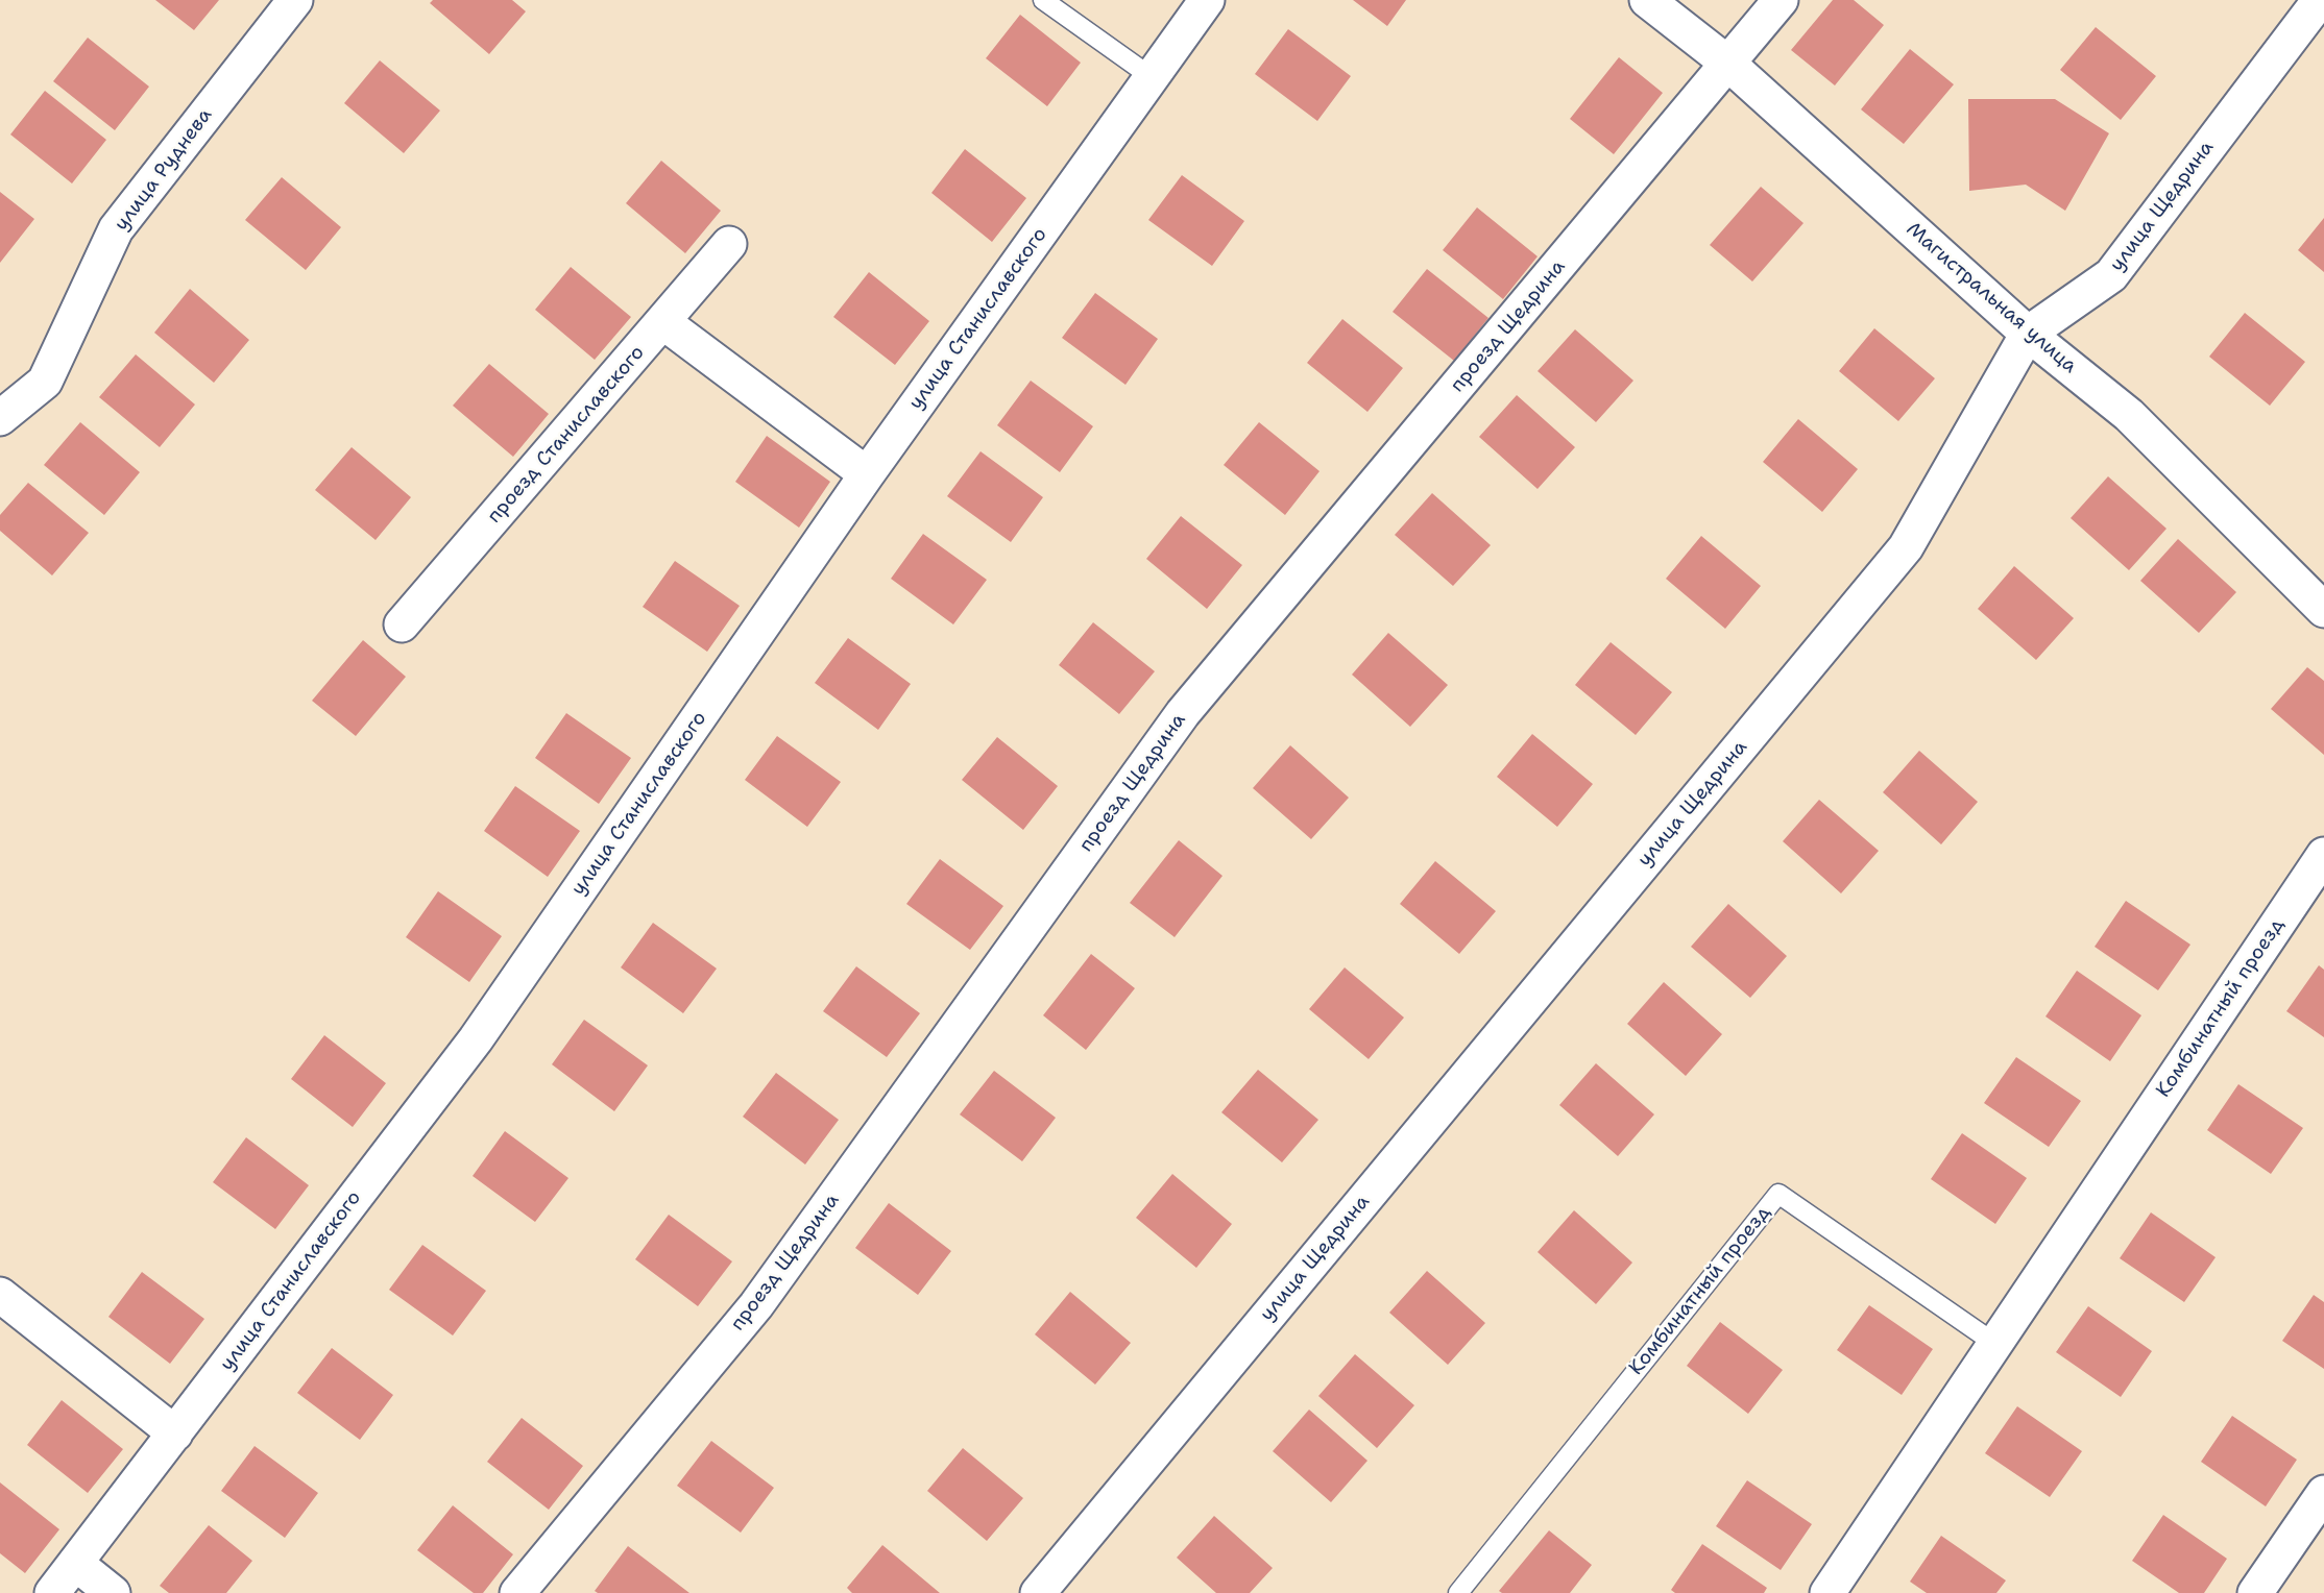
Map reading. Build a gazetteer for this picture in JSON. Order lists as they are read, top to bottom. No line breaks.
{"streets":{"street":["улица Руднева","улица Щедрина","Магистральная улица","улица Станиславского","проезд Щедрина","проезд Станиславского","Комбинатный проезд"]},"crossings":[["улица Щедрина","Магистральная улица"],["Магистральная улица","проезд Щедрина"]]}
